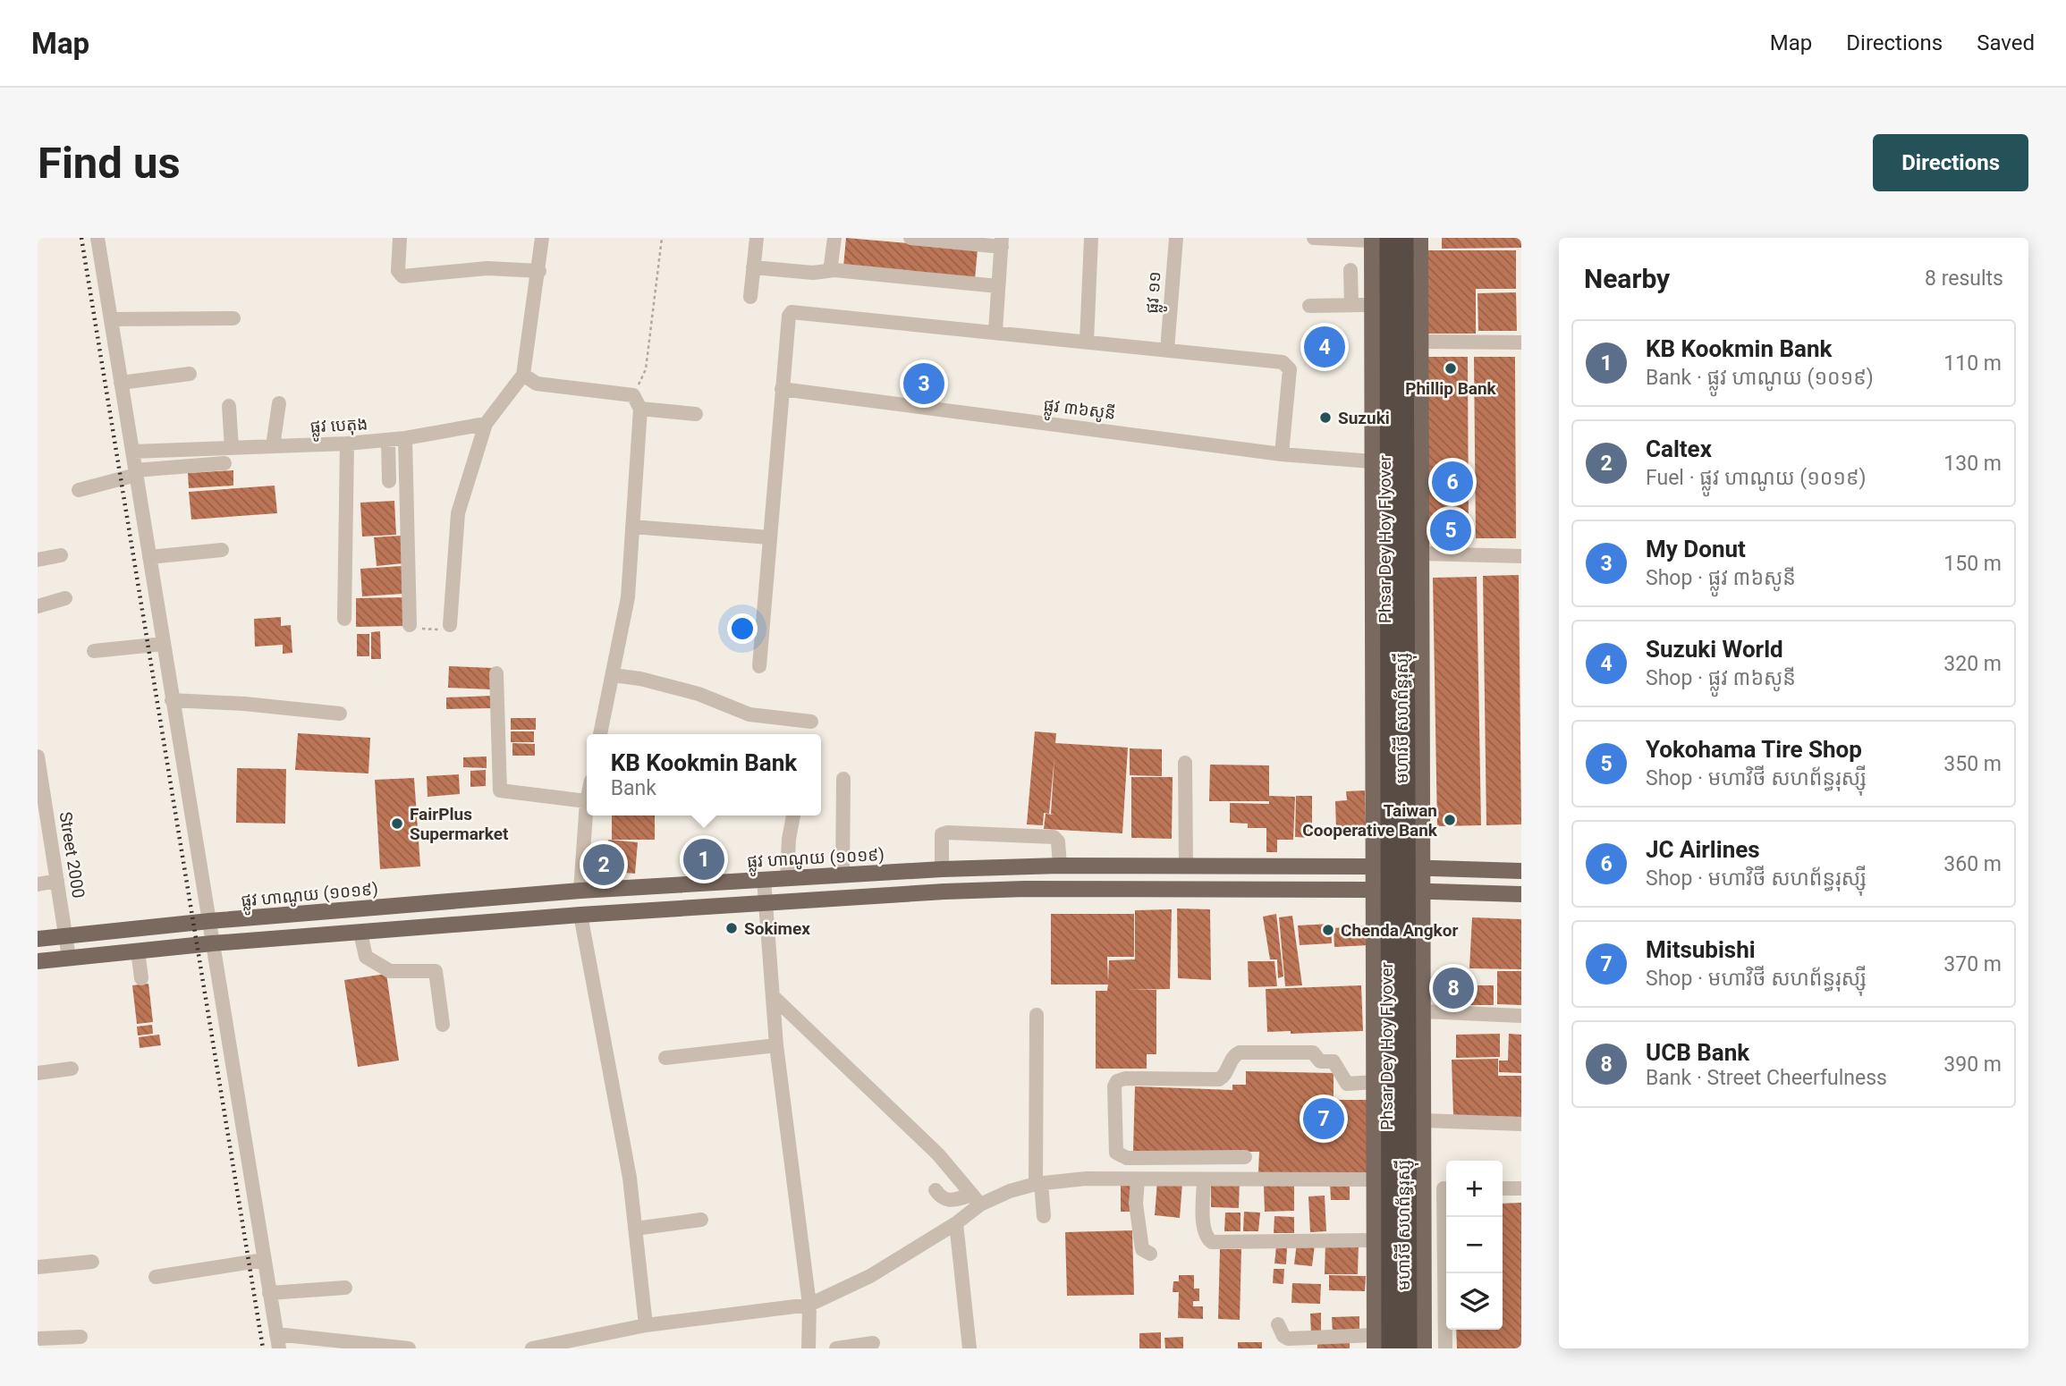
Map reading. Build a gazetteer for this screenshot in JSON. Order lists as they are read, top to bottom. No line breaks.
{"streets":{"highway":["Phsar Dey Hoy Flyover"],"main road":["មហាវិថី សហព័ន្ធរុស្ស៊ី","ផ្លូវ ហាណូយ (១០១៩)"],"street":["ផ្លូវ ១១","ផ្លូវ ៣៦សូនី","ផ្លូវ បេតុង","Street 2000"]},"crossings":[["ផ្លូវ ៣៦សូនី","មហាវិថី សហព័ន្ធរុស្ស៊ី"],["មហាវិថី សហព័ន្ធរុស្ស៊ី","ផ្លូវ ហាណូយ (១០១៩)"],["Street 2000","ផ្លូវ ហាណូយ (១០១៩)"]],"places":["Phillip Bank","Suzuki","Taiwan Cooperative Bank","FairPlus Supermarket","Sokimex","Chenda Angkor"],"page":{"header":"Map","nav":["Map","Directions","Saved"],"buttons":"Directions","title":"Find us","heading":["Nearby","8 results"],"list":[{"mark":"1","name":"KB Kookmin Bank","note":"Bank · ផ្លូវ ហាណូយ (១០១៩)","value":"110 m"},{"mark":"2","name":"Caltex","note":"Fuel · ផ្លូវ ហាណូយ (១០១៩)","value":"130 m"},{"mark":"3","name":"My Donut","note":"Shop · ផ្លូវ ៣៦សូនី","value":"150 m"},{"mark":"4","name":"Suzuki World","note":"Shop · ផ្លូវ ៣៦សូនី","value":"320 m"},{"mark":"5","name":"Yokohama Tire Shop","note":"Shop · មហាវិថី សហព័ន្ធរុស្ស៊ី","value":"350 m"},{"mark":"6","name":"JC Airlines","note":"Shop · មហាវិថី សហព័ន្ធរុស្ស៊ី","value":"360 m"},{"mark":"7","name":"Mitsubishi","note":"Shop · មហាវិថី សហព័ន្ធរុស្ស៊ី","value":"370 m"},{"mark":"8","name":"UCB Bank","note":"Bank · Street Cheerfulness","value":"390 m"}],"pins":["4","3","6","5","1","2","8","7"],"popup":["KB Kookmin Bank","Bank"],"map_buttons":["+","−"]}}
